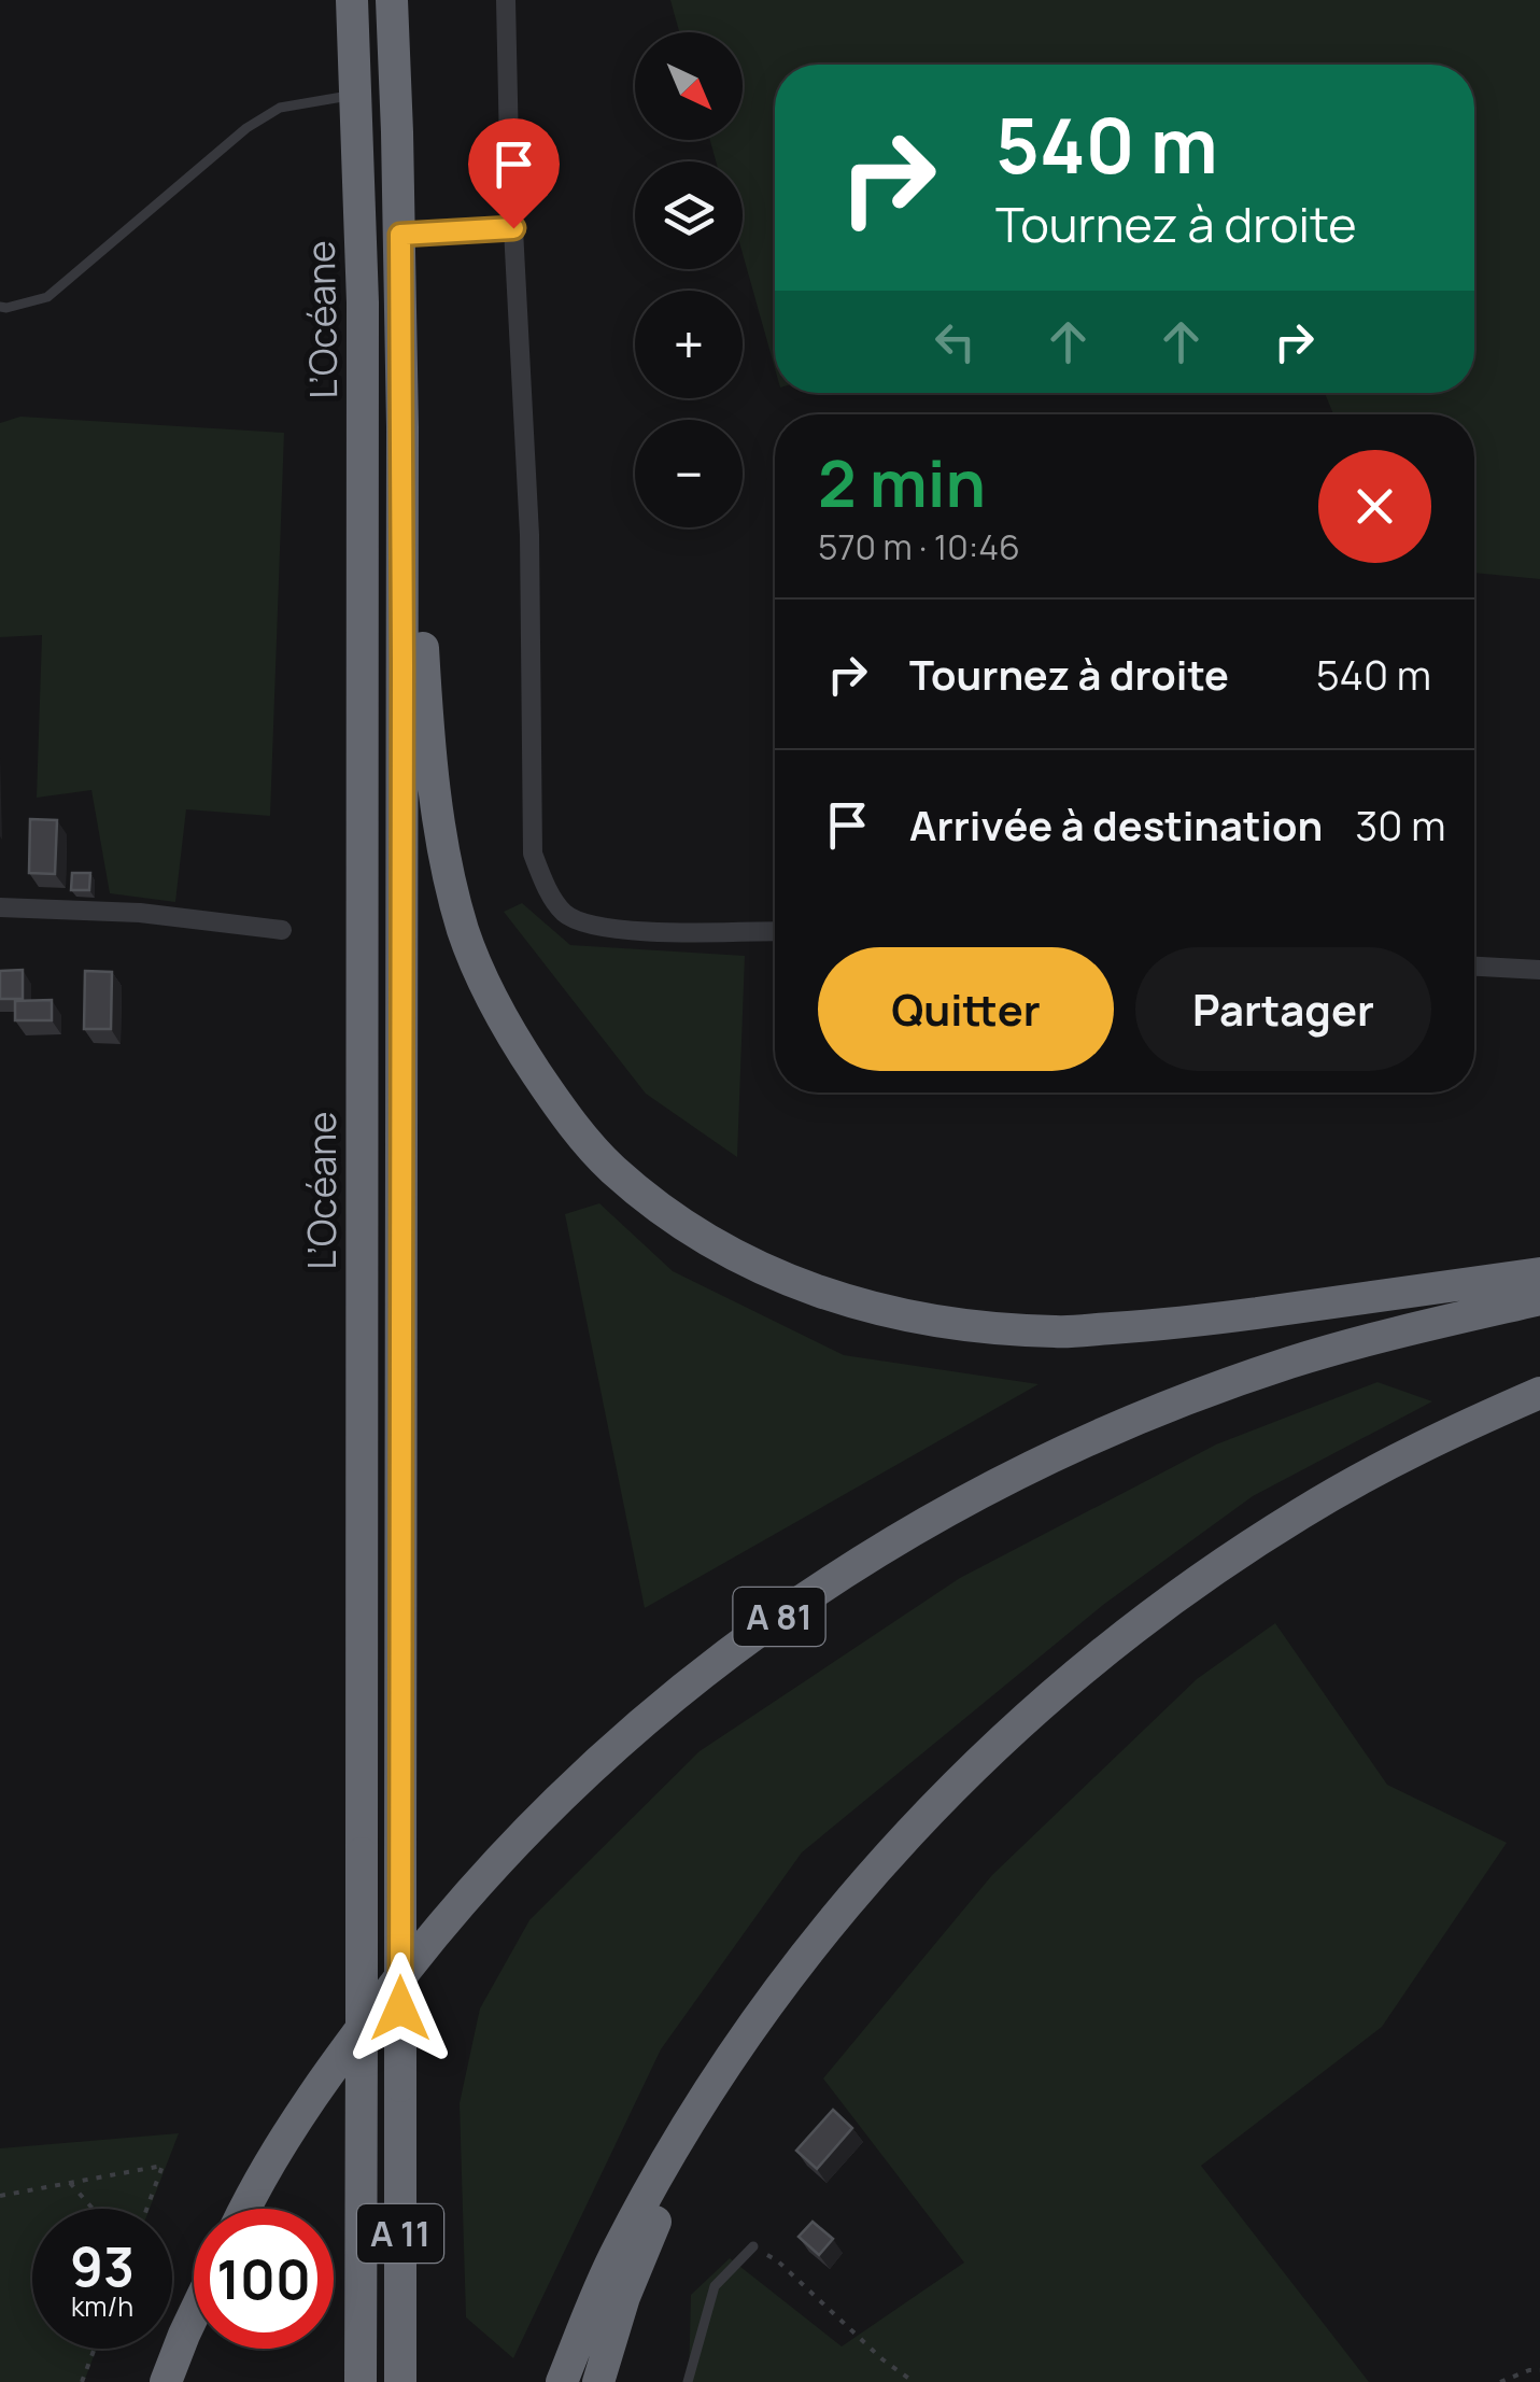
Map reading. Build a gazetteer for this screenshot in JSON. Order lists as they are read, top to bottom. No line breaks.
{"streets":{"highway":["L’Océane","A 81","A 11"]},"north":"bottom right","page":{"map_buttons":["+","−"],"turn":["540 m","Tournez à droite"],"heading":["2 min","570 m · 10:46"],"list":[{"name":"Tournez à droite","value":"540 m"},{"name":"Arrivée à destination","value":"30 m"}],"buttons":["Quitter","Partager"],"speed":"93 km/h","limit":"100"}}
